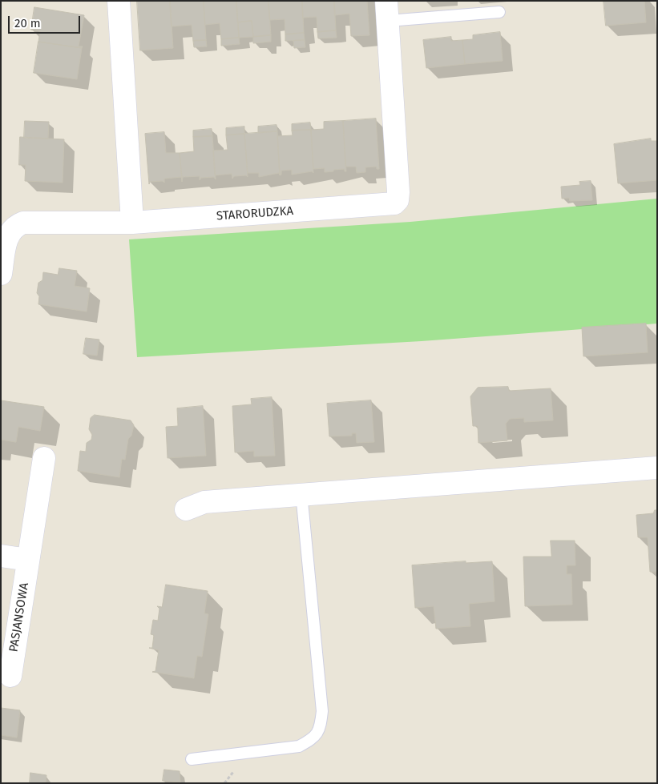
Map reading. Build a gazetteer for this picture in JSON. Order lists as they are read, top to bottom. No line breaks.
{"streets":{"street":["STARORUDZKA","PASJANSOWA"]},"scale_bar":"20 m"}
